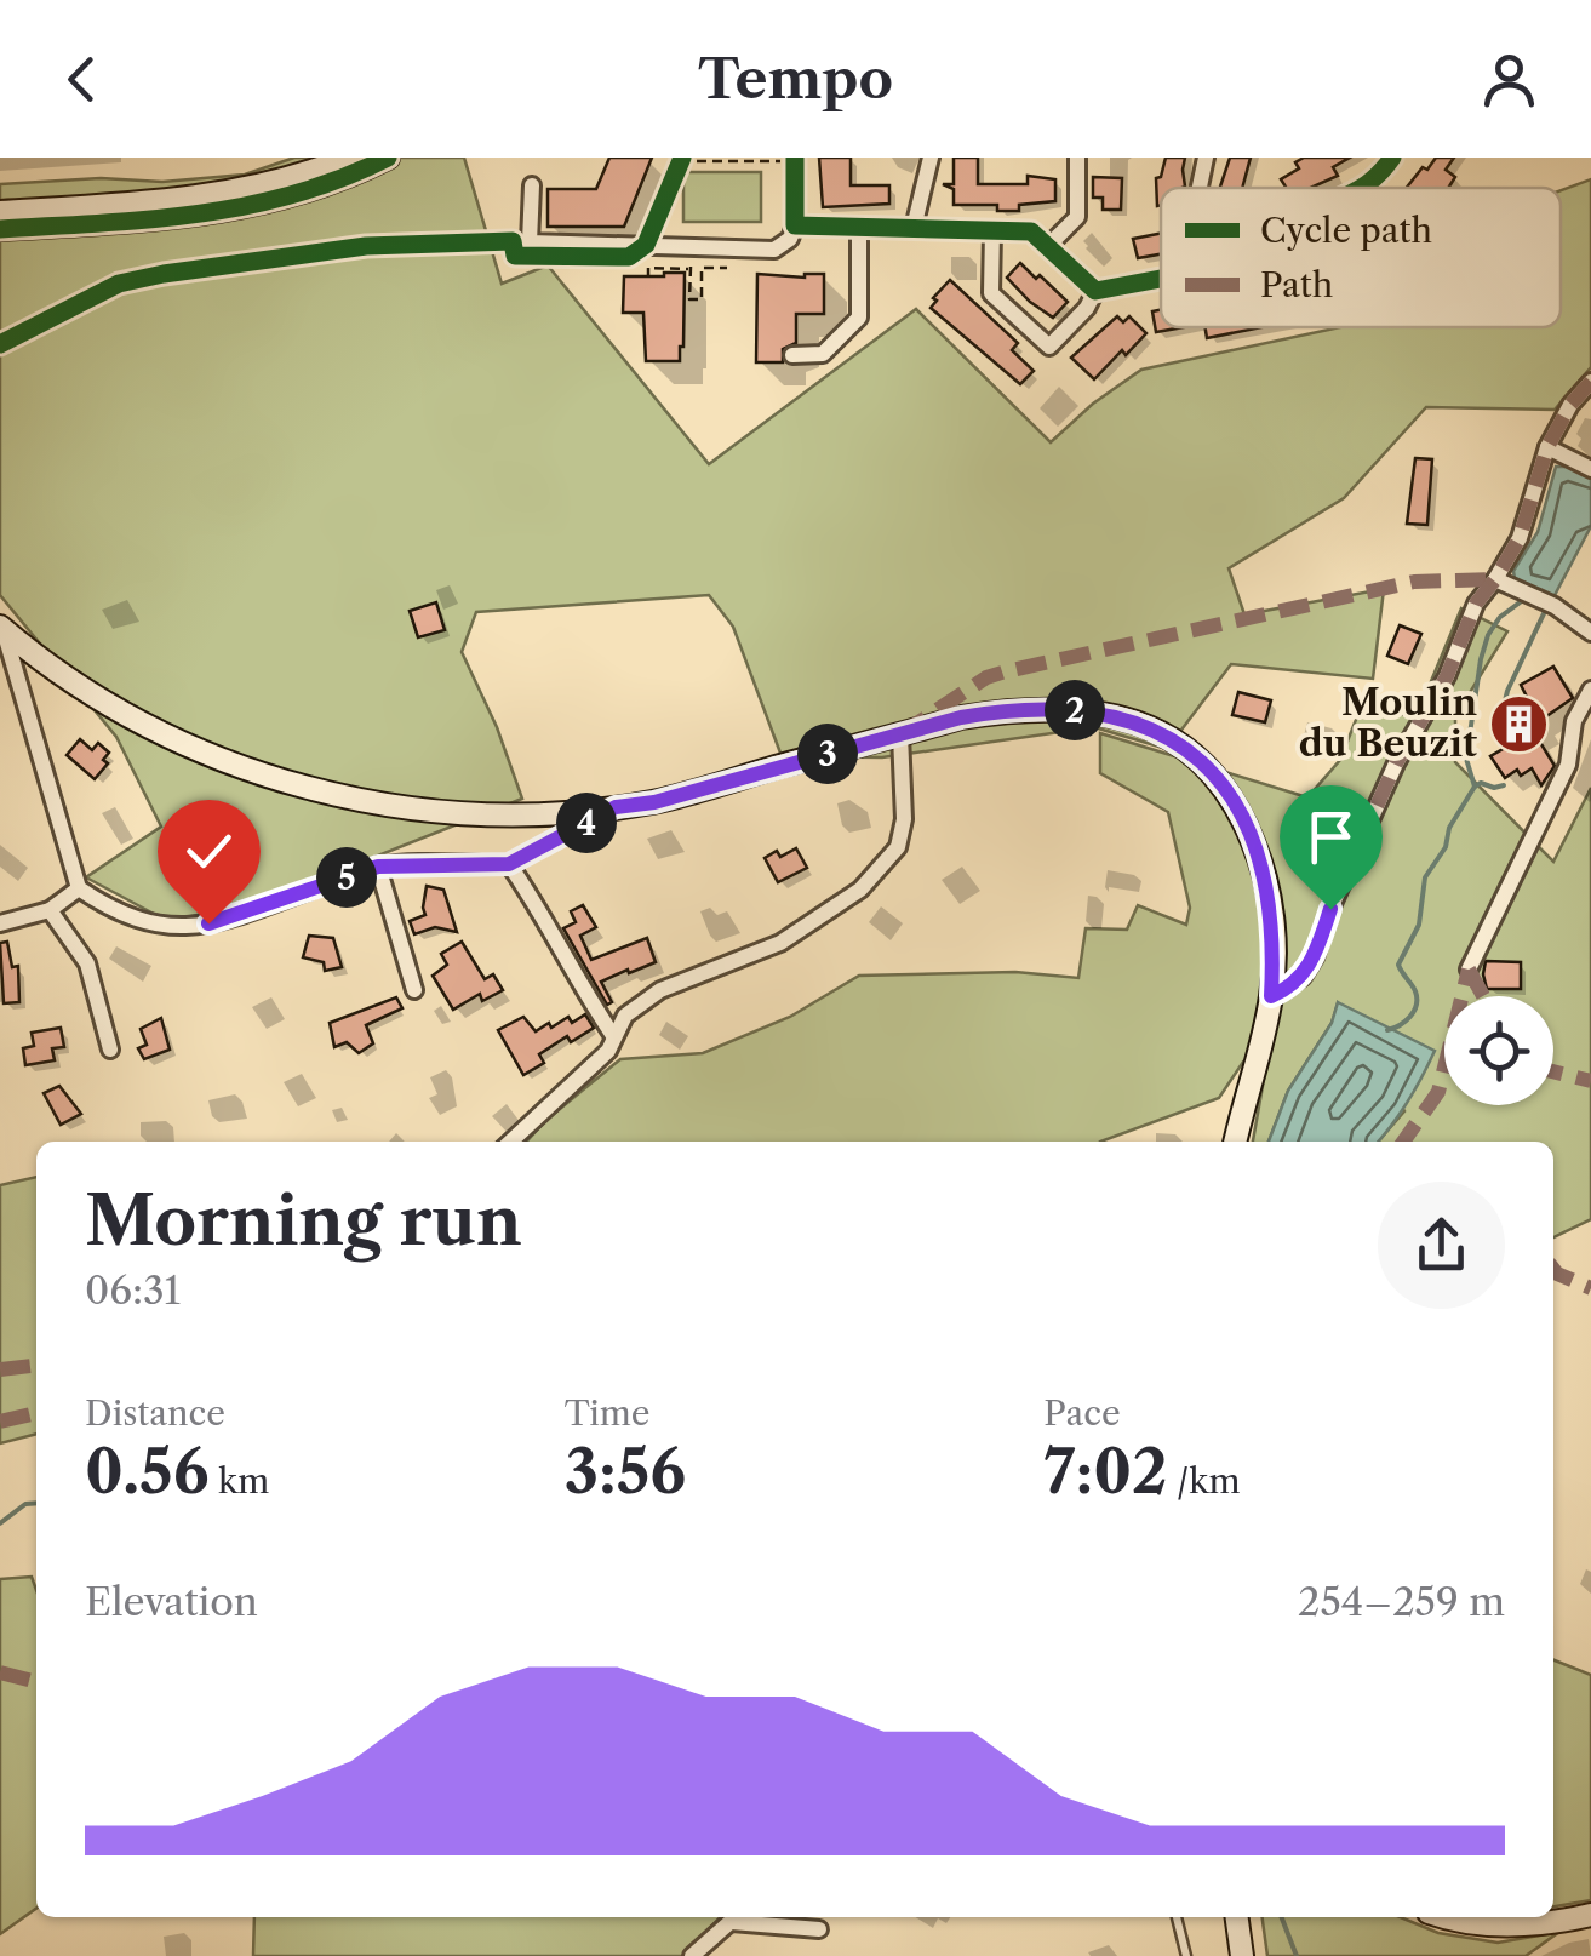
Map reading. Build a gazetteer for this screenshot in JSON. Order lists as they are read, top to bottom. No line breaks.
{"places":{"building":["Moulin du Beuzit"]},"legend":["Cycle path","Path"],"page":{"header":"Tempo","pins":["2","3","4","5"],"heading":["Morning run","06:31"],"stats":[["Distance","0.56 km"],["Time","3:56"],["Pace","7:02 /km"]],"chart":["Elevation","254–259 m"]}}
